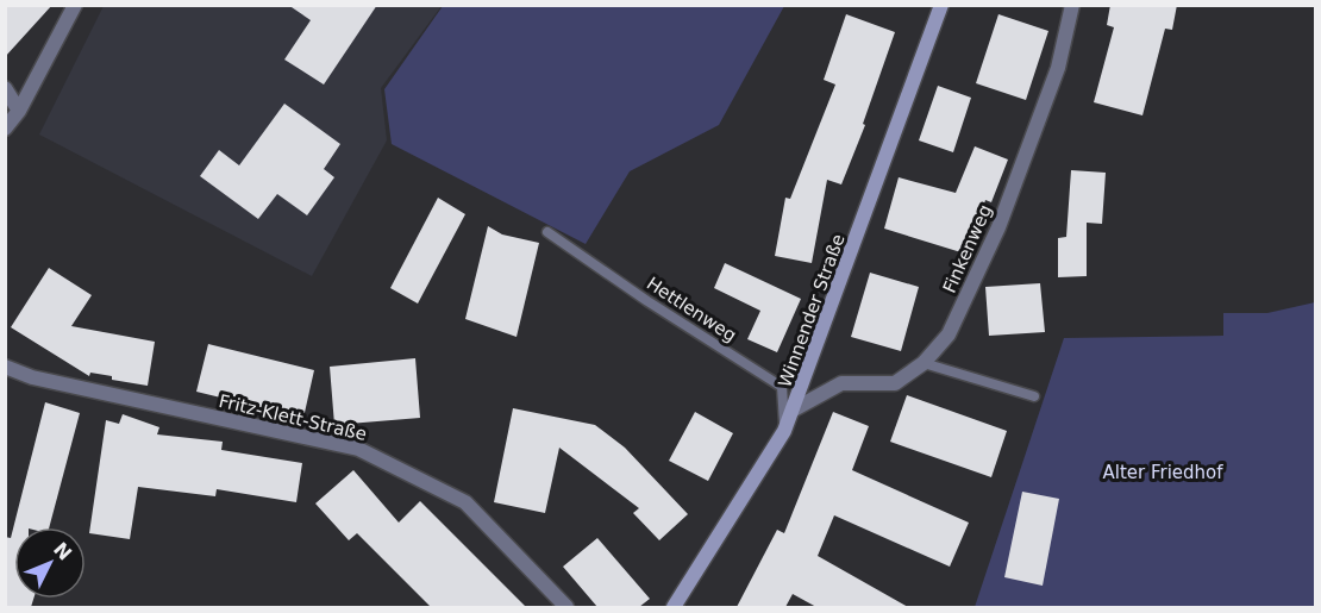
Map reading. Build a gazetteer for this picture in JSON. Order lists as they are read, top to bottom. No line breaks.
{"streets":{"street":["Finkenweg","Winnender Straße","Fritz-Klett-Straße"],"lane":["Hettlenweg"]},"crossings":[["Finkenweg","Winnender Straße"],["Hettlenweg","Winnender Straße"]],"parks":["Alter Friedhof"],"north":"top right"}
